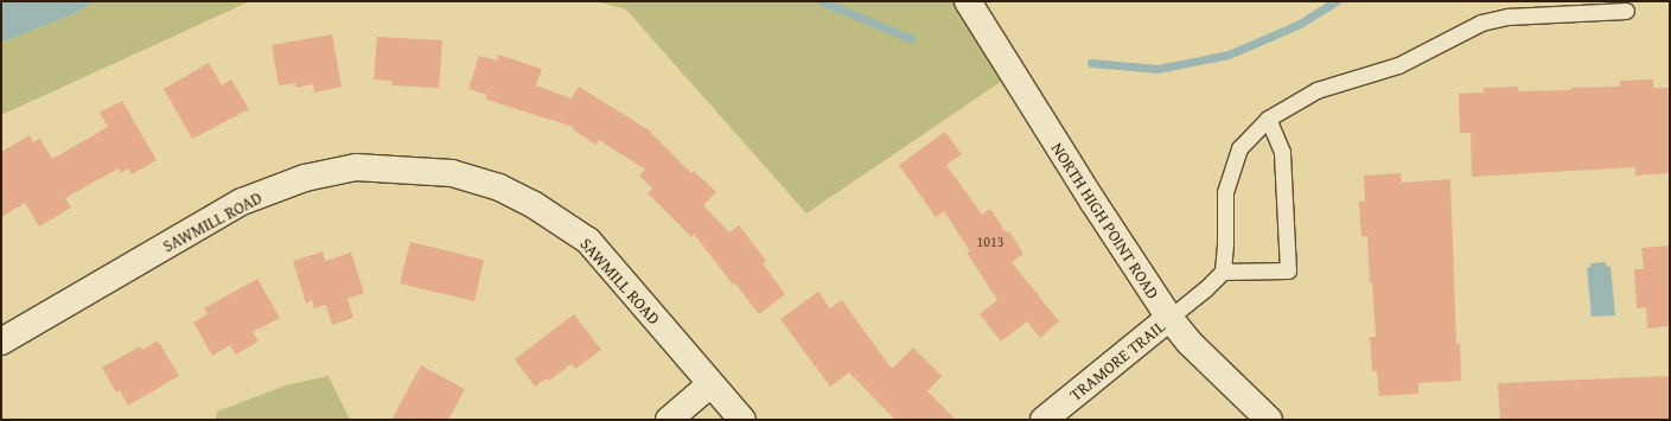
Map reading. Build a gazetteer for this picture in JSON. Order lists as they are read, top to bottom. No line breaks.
{"streets":{"street":["NORTH HIGH POINT ROAD","SAWMILL ROAD","TRAMORE TRAIL"]},"crossings":[["NORTH HIGH POINT ROAD","TRAMORE TRAIL"]],"house_numbers":["1013"]}
